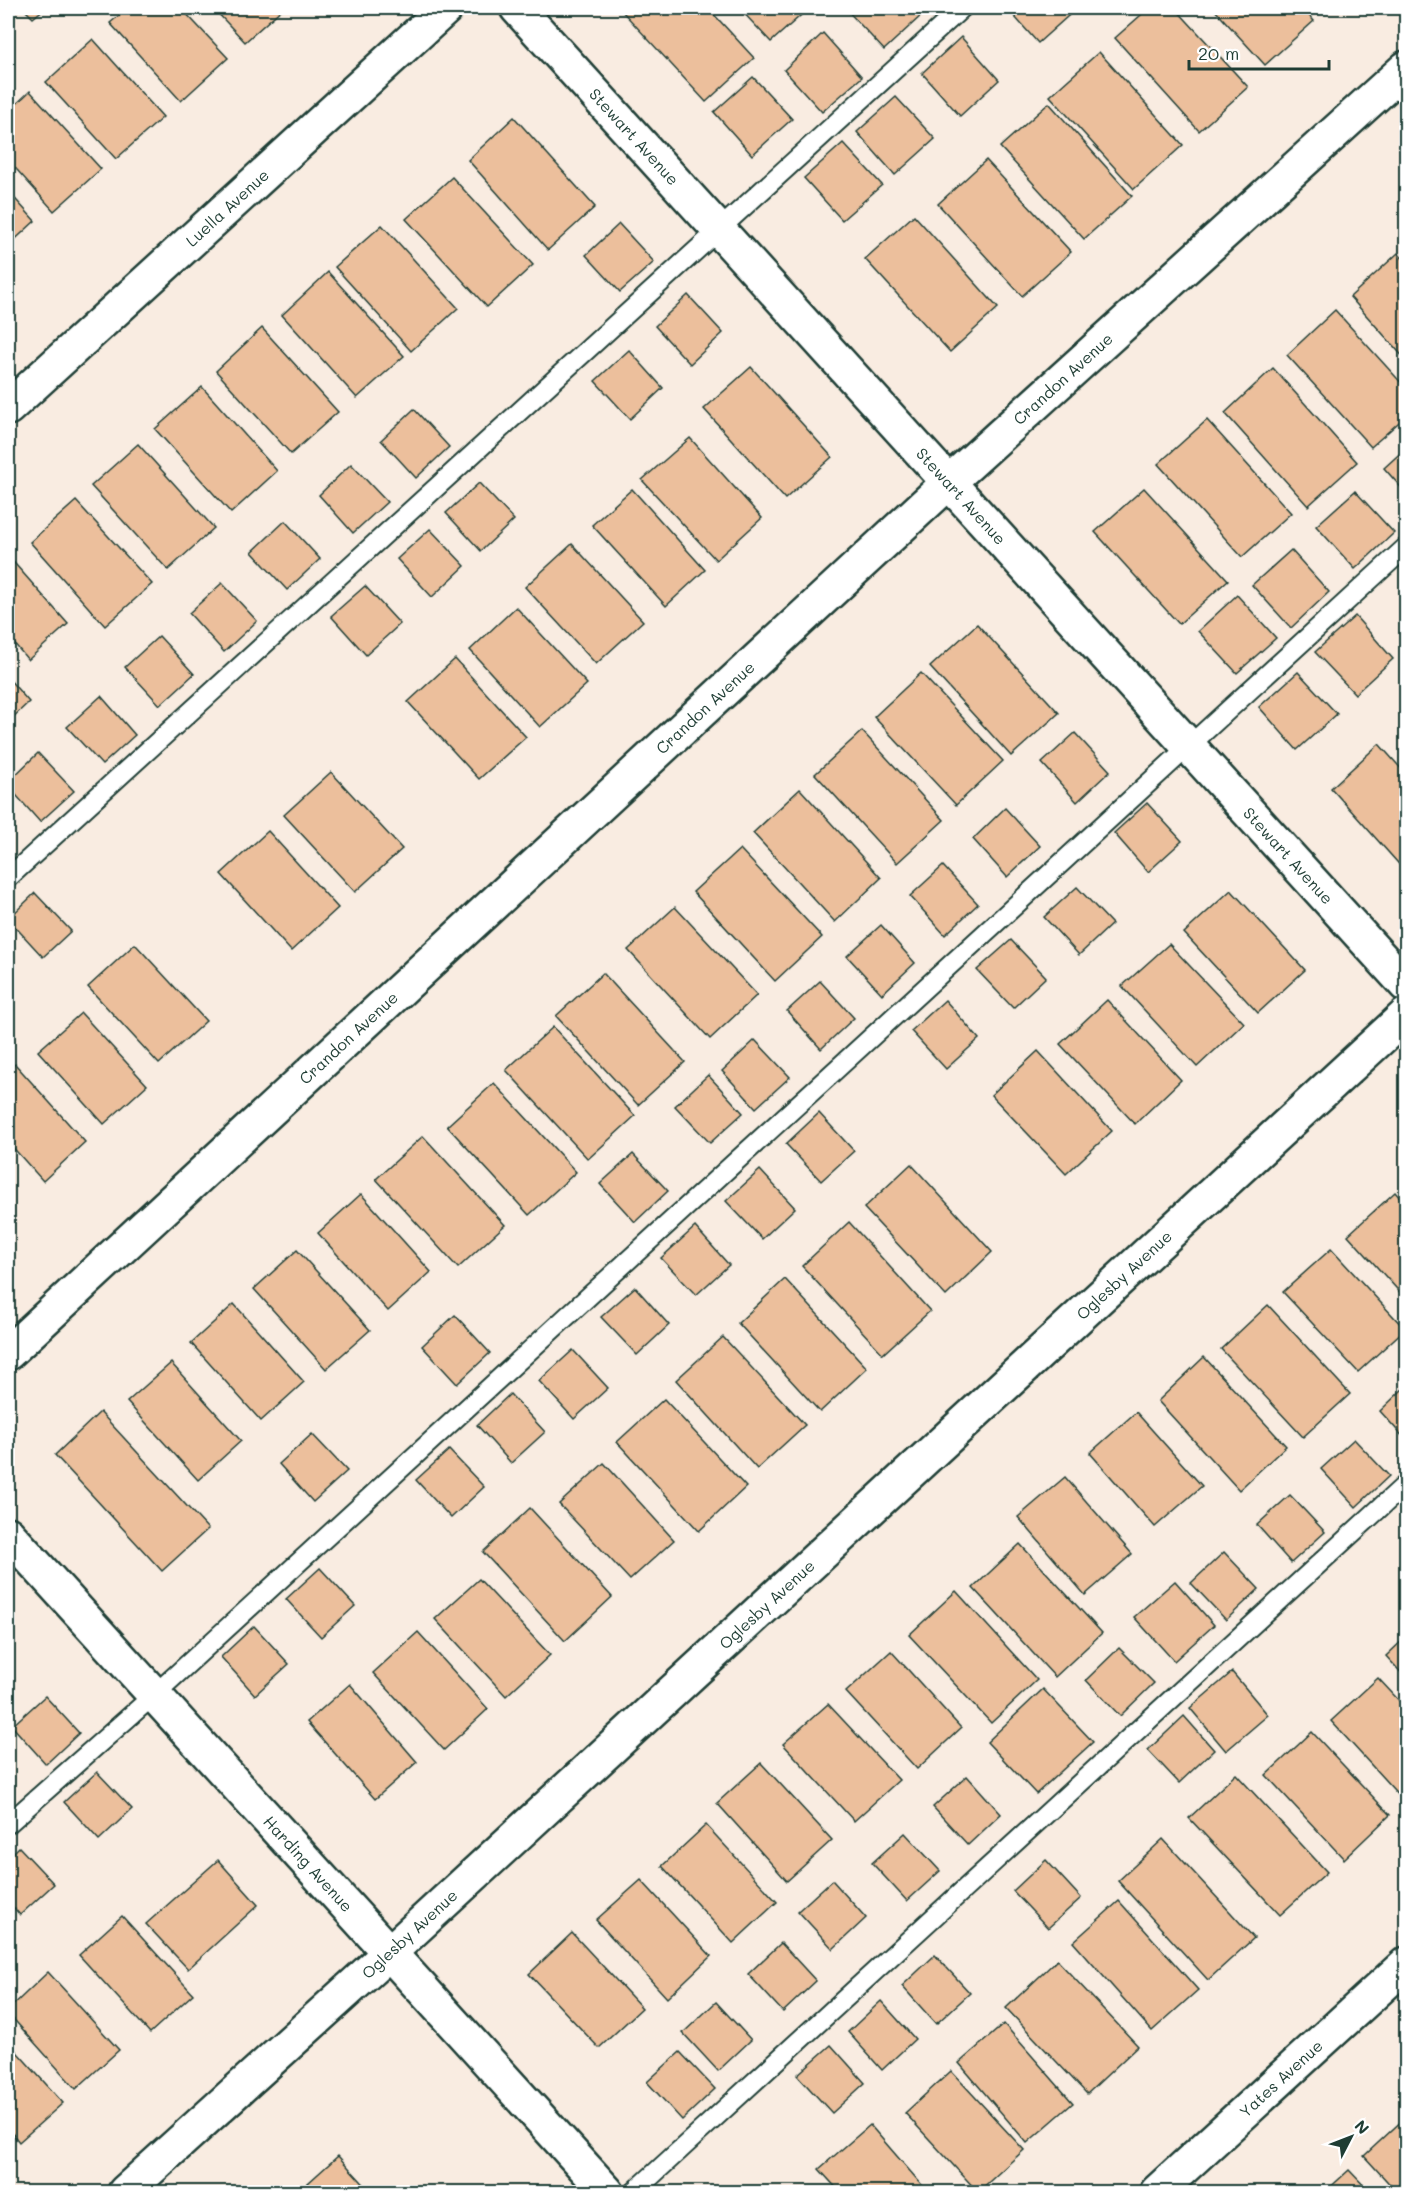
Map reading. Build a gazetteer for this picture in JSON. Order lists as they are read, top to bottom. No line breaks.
{"streets":{"street":["Stewart Avenue","Luella Avenue","Crandon Avenue","Oglesby Avenue","Harding Avenue","Yates Avenue"]},"crossings":[["Stewart Avenue","Crandon Avenue"],["Oglesby Avenue","Harding Avenue"]],"scale_bar":"20 m","north":"top right"}
